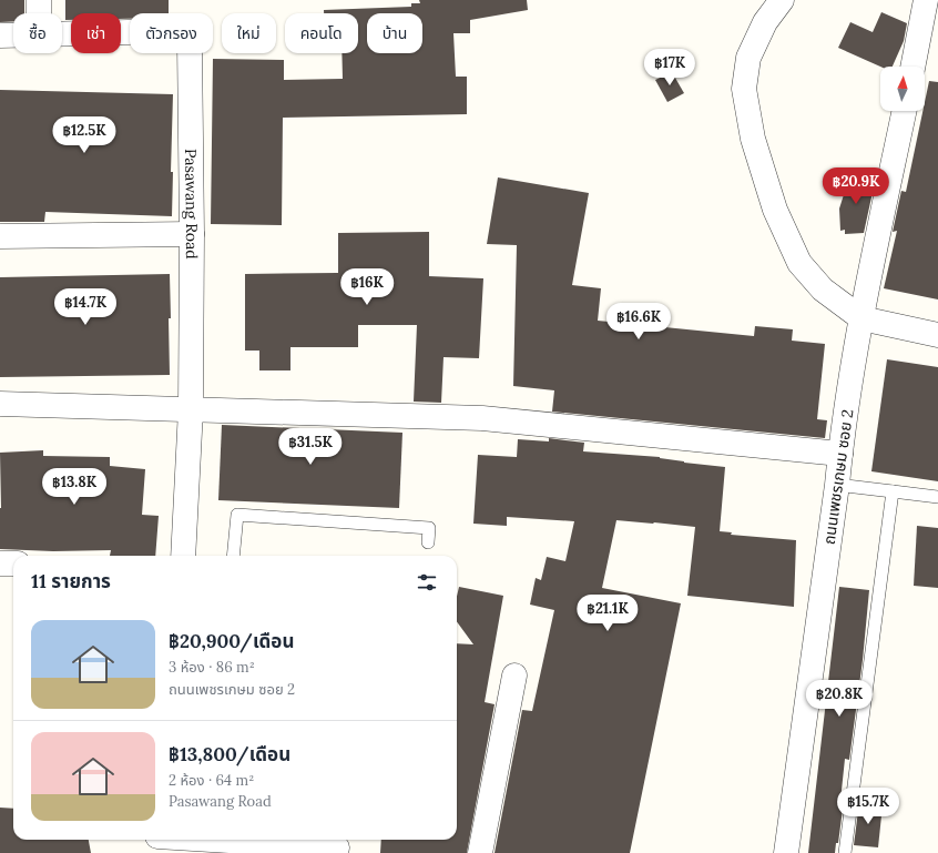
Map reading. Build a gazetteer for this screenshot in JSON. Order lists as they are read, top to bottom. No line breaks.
{"streets":{"street":["Pasawang Road","ถนนเพชรเกษม ซอย 2"]},"north":"top","page":{"chip":["ซื้อ","เช่า","ตัวกรอง","ใหม่","คอนโด","บ้าน"],"price":["฿17K","฿12.5K","฿20.9K","฿16K","฿14.7K","฿16.6K","฿31.5K","฿13.8K","฿21.1K","฿20.8K","฿15.7K"],"heading":"11 รายการ","list":[{"name":"฿20,900/เดือน","note":"3 ห้อง · 86 m² · ถนนเพชรเกษม ซอย 2"},{"name":"฿13,800/เดือน","note":"2 ห้อง · 64 m² · Pasawang Road"}]}}
